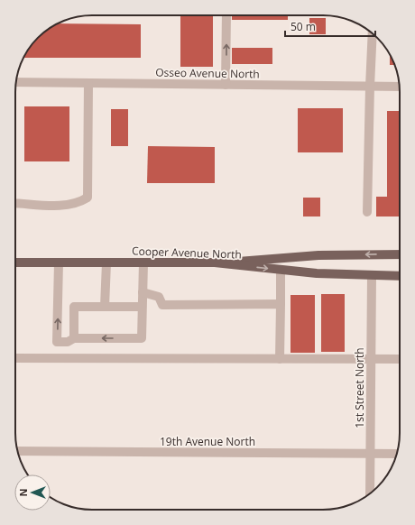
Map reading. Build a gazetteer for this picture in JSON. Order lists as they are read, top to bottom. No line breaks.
{"streets":{"main road":["Cooper Avenue North"],"street":["Osseo Avenue North","1st Street North","19th Avenue North"]},"crossings":[["Cooper Avenue North","1st Street North"],["1st Street North","19th Avenue North"]],"scale_bar":"50 m","north":"left"}
